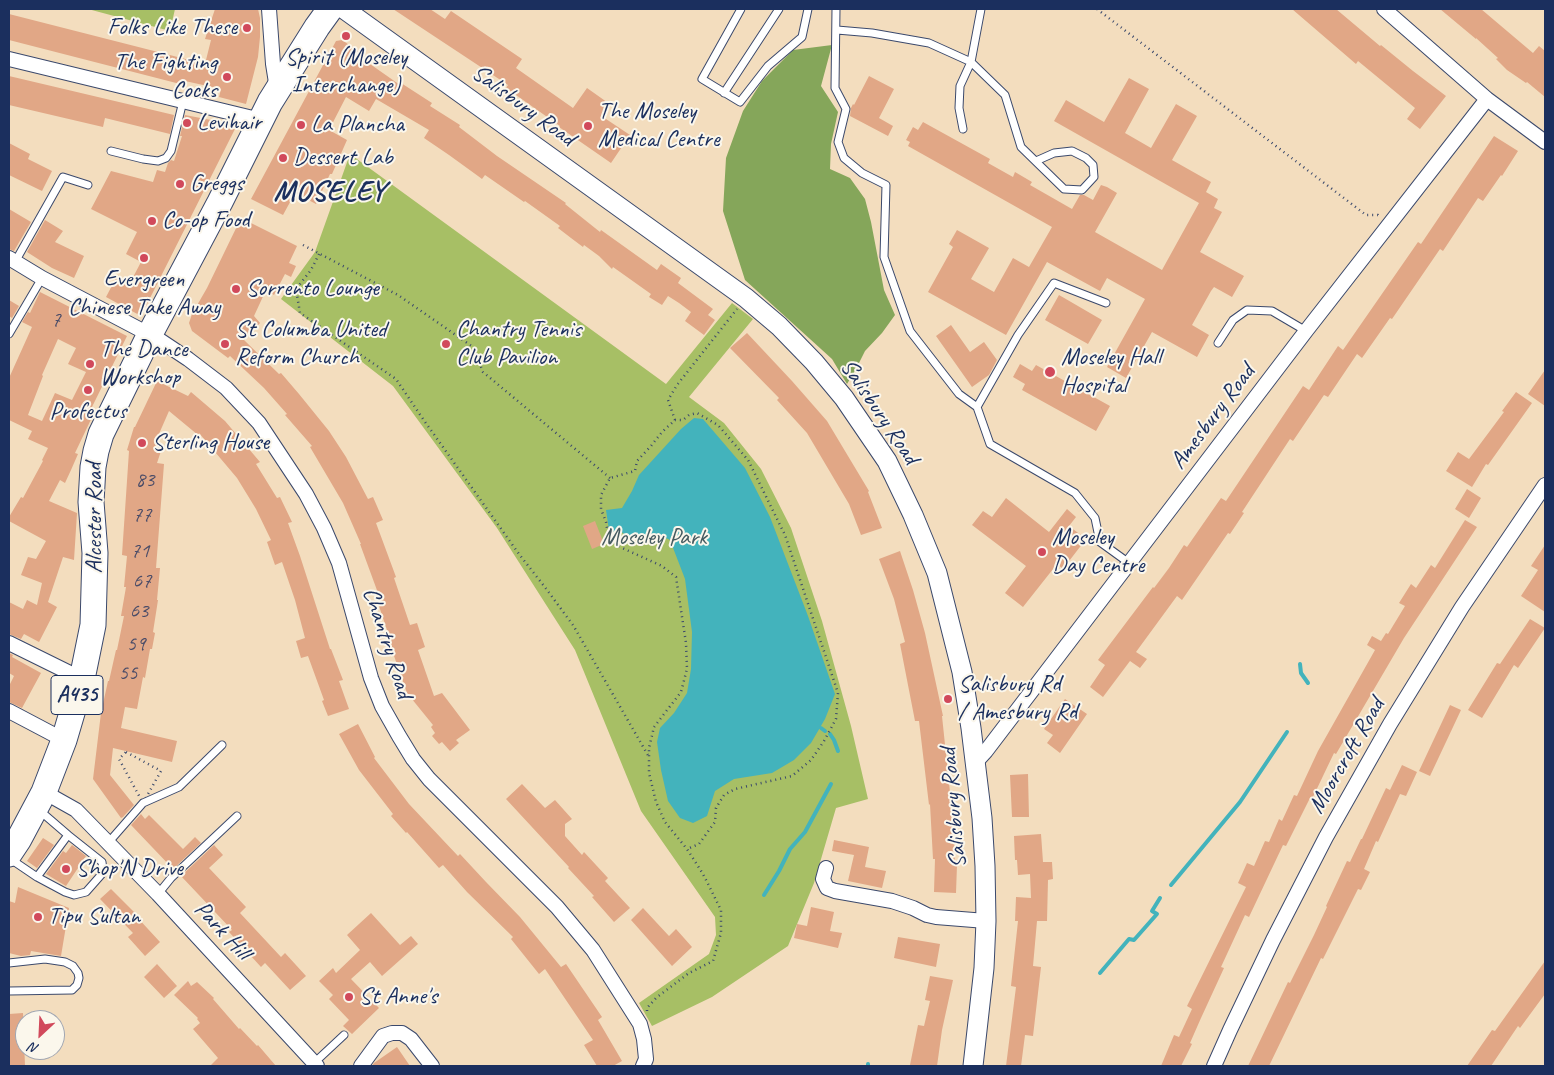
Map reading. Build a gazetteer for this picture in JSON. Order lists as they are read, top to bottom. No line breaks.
{"streets":{"highway":["Alcester Road","A435"],"main road":["Salisbury Road"],"street":["Amesbury Road","Chantry Road","Moorcroft Road","Park Hill"]},"crossings":[["Salisbury Road","Amesbury Road"],["Alcester Road","Chantry Road"],["Alcester Road","Park Hill"]],"districts":["MOSELEY"],"parks":["Moseley Park"],"places":["Folks Like These","Spirit (Moseley Interchange)","The Fighting Cocks","Levihair","La Plancha","The Moseley Medical Centre","Dessert Lab","Greggs","Co-op Food","Evergreen Chinese Take Away","Sorrento Lounge","St Columba United Reform Church","Chantry Tennis Club Pavilion","The Dance Workshop","Moseley Hall Hospital","Profectus","Sterling House","Moseley Day Centre","Salisbury Rd / Amesbury Rd","Shop'N Drive","Tipu Sultan","St Anne's"],"house_numbers":["7","83","77","71","67","63","59","55"],"north":"bottom left"}
